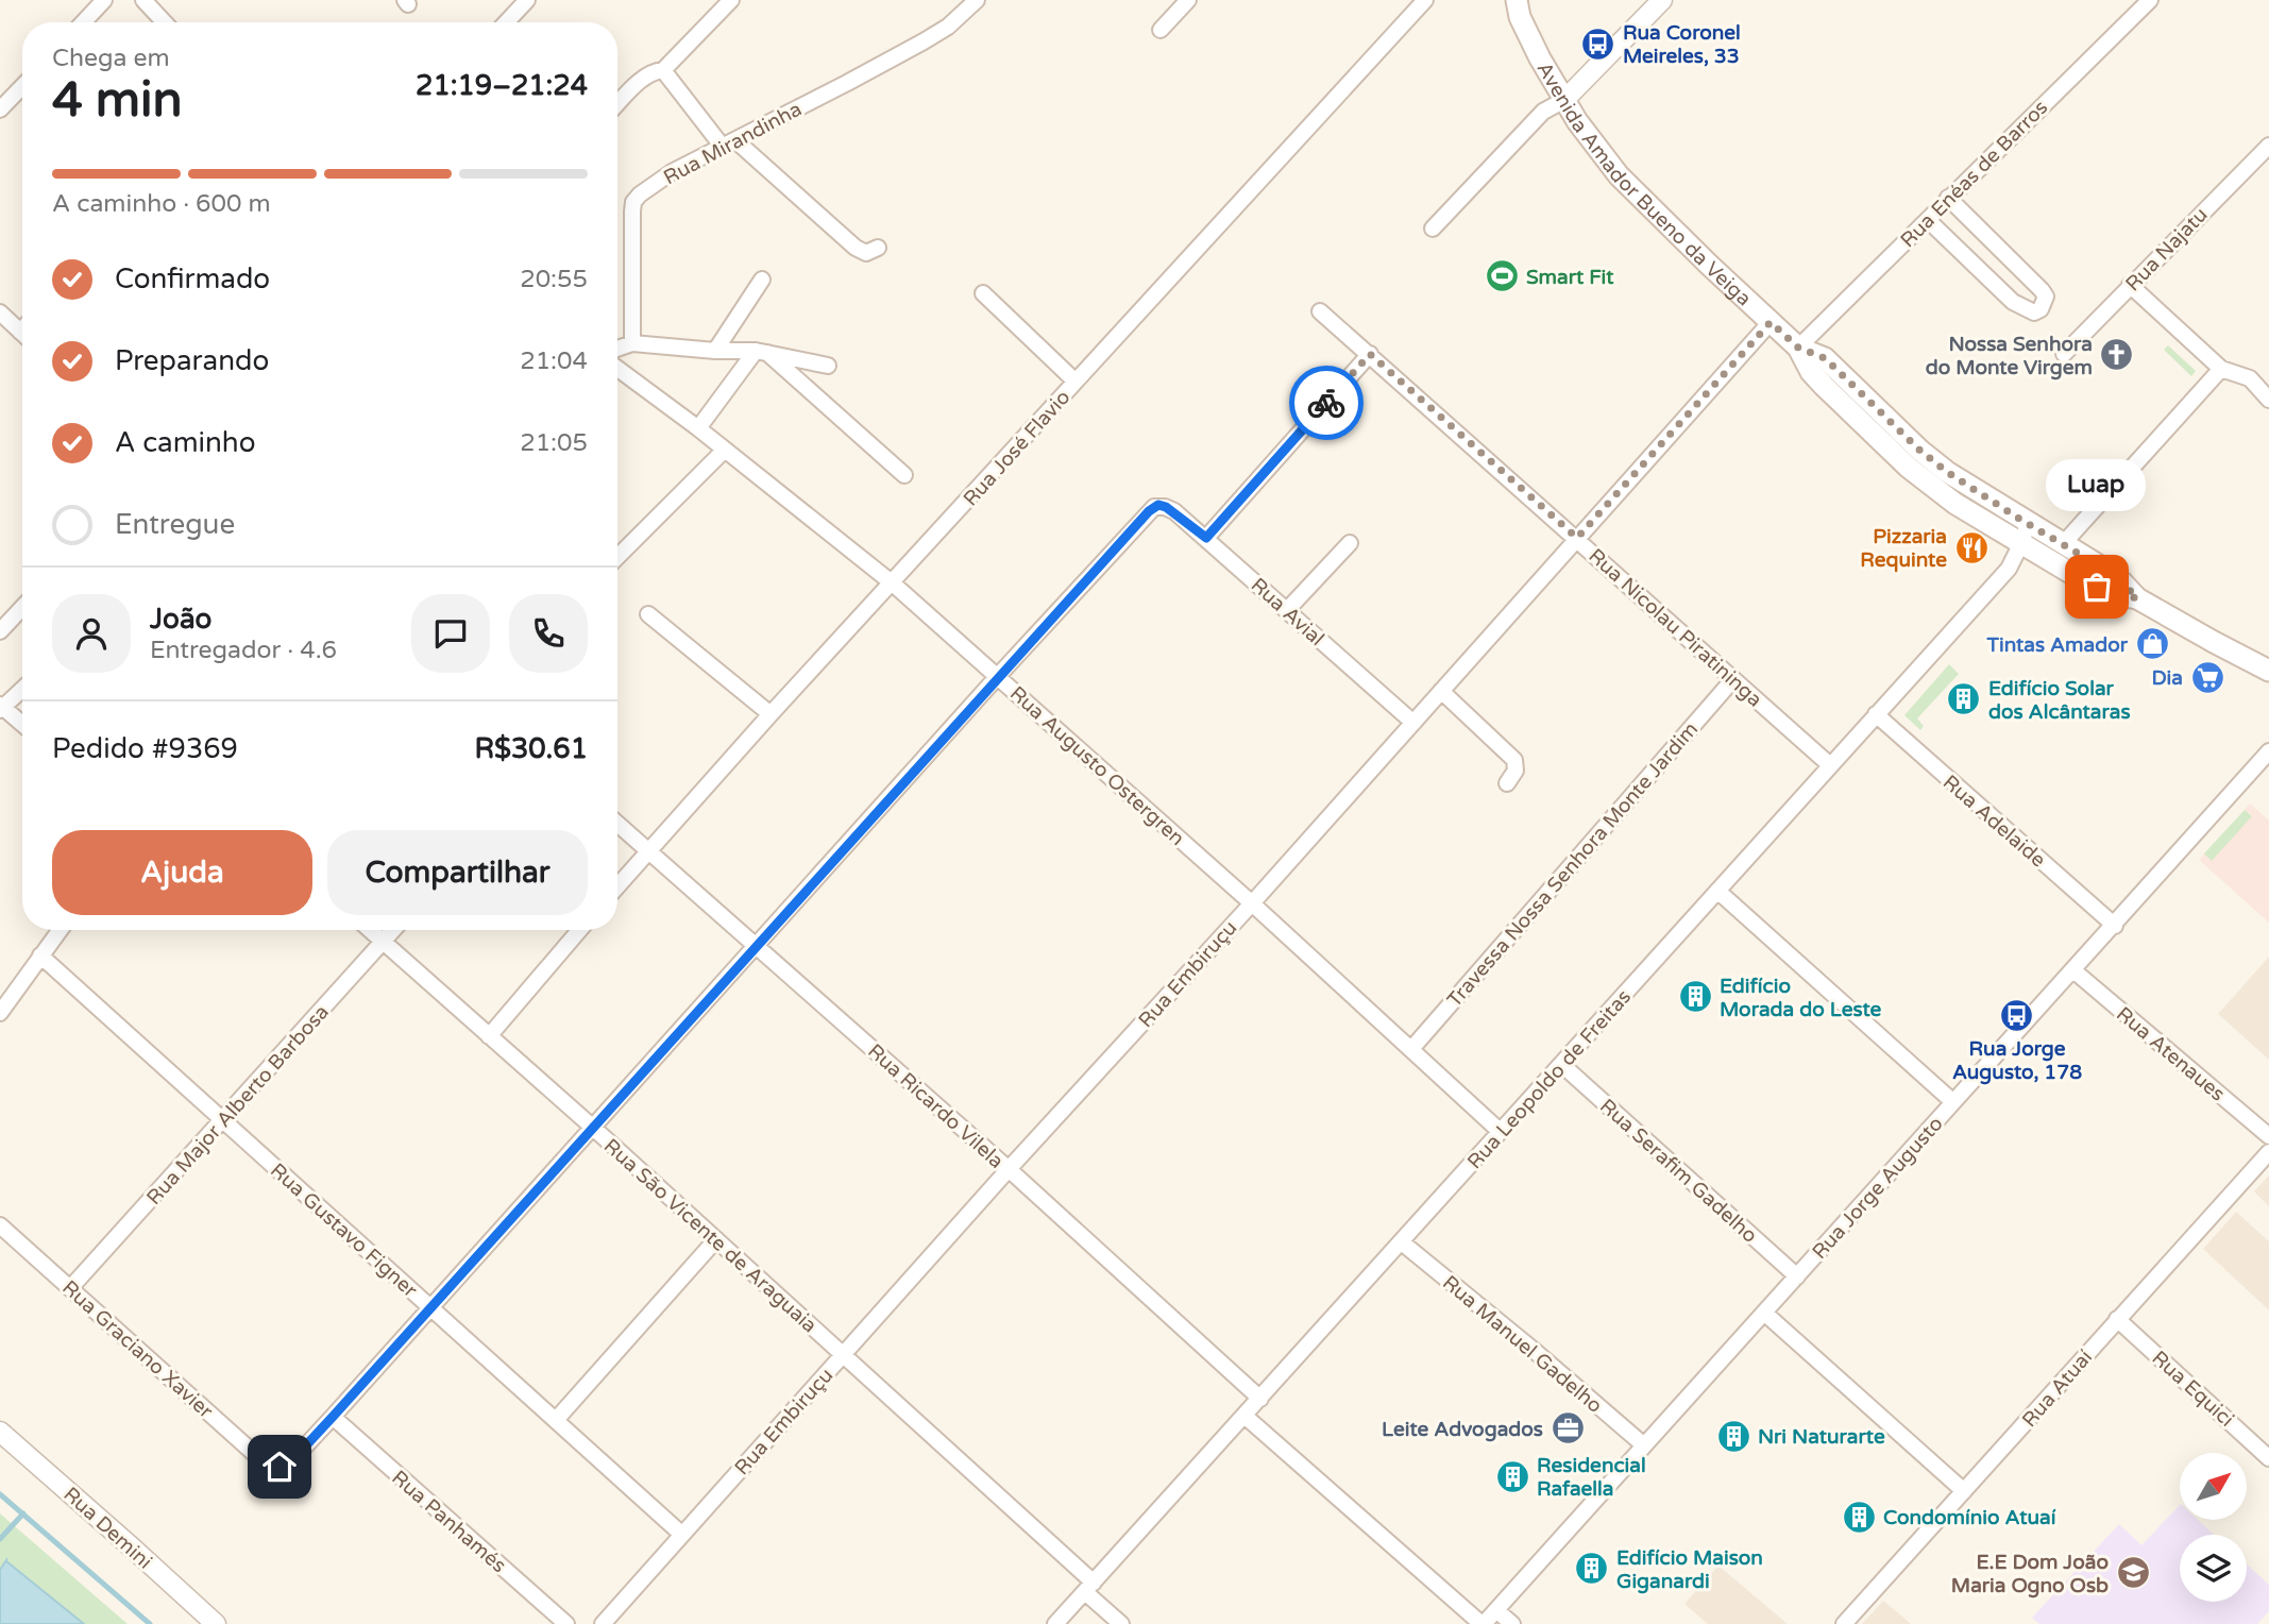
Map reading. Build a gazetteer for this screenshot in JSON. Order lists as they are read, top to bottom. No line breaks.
{"streets":{"main road":["Avenida Amador Bueno da Veiga"],"street":["Rua Mirandinha","Rua Enéas de Barros","Rua Najatu","Rua José Flavio","Rua Avial","Rua Nicolau Piratininga","Rua Augusto Ostergren","Rua Adelaide","Travessa Nossa Senhora Monte Jardim","Rua Embiruçu","Rua Atenaues","Rua Leopoldo de Freitas","Rua Major Alberto Barbosa","Rua Ricardo Vilela","Rua Serafim Gadelho","Rua Jorge Augusto","Rua Gustavo Figner","Rua São Vicente de Araguaia","Rua Manuel Gadelho","Rua Graciano Xavier","Rua Atuaí","Rua Equici","Rua Panhamés","Rua Demini"]},"crossings":[["Rua Enéas de Barros","Avenida Amador Bueno da Veiga"],["Avenida Amador Bueno da Veiga","Rua Embiruçu"],["Avenida Amador Bueno da Veiga","Rua Leopoldo de Freitas"],["Rua José Flavio","Rua Augusto Ostergren"],["Rua José Flavio","Rua Ricardo Vilela"],["Rua Avial","Rua Augusto Ostergren"],["Rua Avial","Rua Embiruçu"],["Rua Nicolau Piratininga","Travessa Nossa Senhora Monte Jardim"],["Rua Nicolau Piratininga","Rua Embiruçu"],["Rua Nicolau Piratininga","Rua Leopoldo de Freitas"],["Rua Augusto Ostergren","Travessa Nossa Senhora Monte Jardim"],["Rua Augusto Ostergren","Rua Embiruçu"],["Rua Augusto Ostergren","Rua Leopoldo de Freitas"],["Rua Adelaide","Rua Leopoldo de Freitas"],["Rua Adelaide","Rua Jorge Augusto"],["Rua Embiruçu","Rua Ricardo Vilela"],["Rua Embiruçu","Rua Gustavo Figner"],["Rua Embiruçu","Rua São Vicente de Araguaia"],["Rua Atenaues","Rua Jorge Augusto"],["Rua Leopoldo de Freitas","Rua Ricardo Vilela"],["Rua Leopoldo de Freitas","Rua Serafim Gadelho"],["Rua Leopoldo de Freitas","Rua São Vicente de Araguaia"],["Rua Leopoldo de Freitas","Rua Manuel Gadelho"],["Rua Major Alberto Barbosa","Rua Gustavo Figner"],["Rua Major Alberto Barbosa","Rua São Vicente de Araguaia"],["Rua Major Alberto Barbosa","Rua Graciano Xavier"],["Rua Serafim Gadelho","Rua Jorge Augusto"],["Rua Jorge Augusto","Rua Manuel Gadelho"],["Rua Graciano Xavier","Rua Panhamés"],["Rua Atuaí","Rua Equici"]],"places":{"bus stop":["Rua Coronel Meireles, 33","Rua Jorge Augusto, 178"],"sports":["Smart Fit"],"church":["Nossa Senhora do Monte Virgem"],"restaurant":["Pizzaria Requinte"],"other":["Luap"],"shop":["Tintas Amador"],"supermarket":["Dia"],"building":["Edifício Solar dos Alcântaras","Edifício Morada do Leste","Nri Naturarte","Residencial Rafaella","Condomínio Atuaí","Edifício Maison Giganardi"],"office":["Leite Advogados"],"school or university":["E.E Dom João Maria Ogno Osb"]},"north":"top right","page":{"heading":["4 min","Chega em","21:19–21:24"],"panel":["João","Entregador · 4.6","Pedido #9369","R$30.61"],"bar":"A caminho · 600 m","list":[["Confirmado","20:55"],["Preparando","21:04"],["A caminho","21:05"],"Entregue"],"bubble":"Luap","buttons":["Ajuda","Compartilhar"]}}
